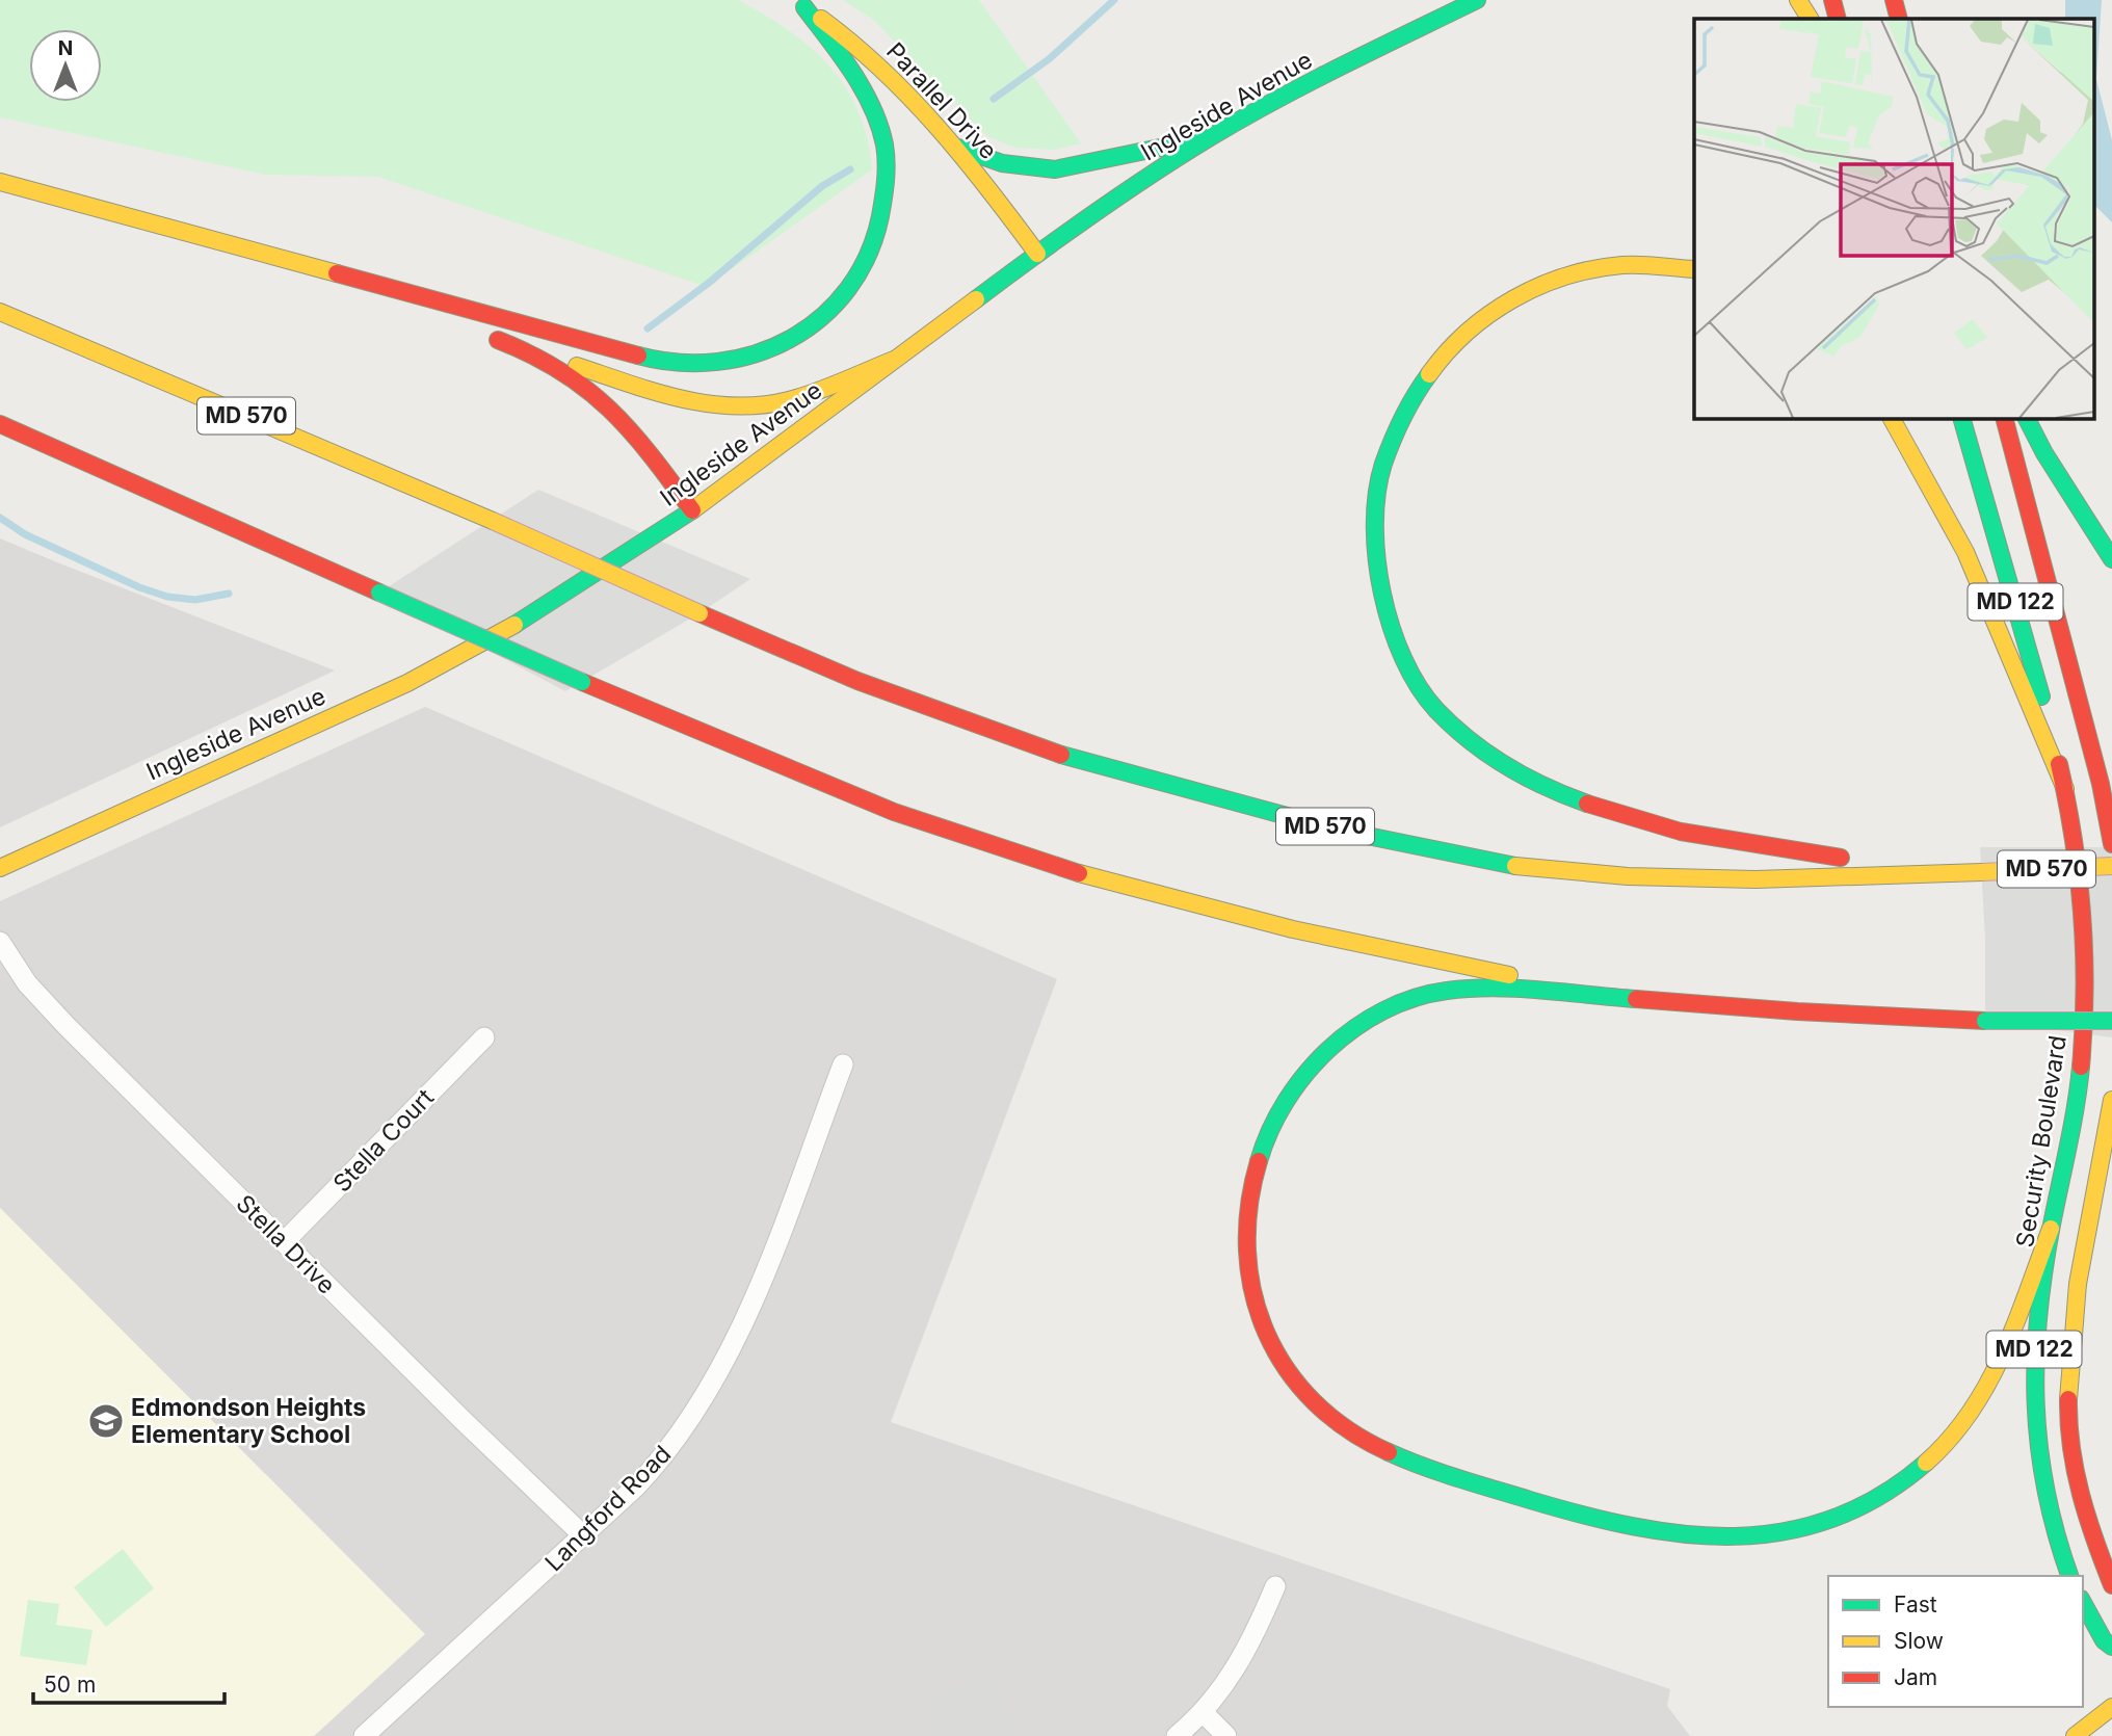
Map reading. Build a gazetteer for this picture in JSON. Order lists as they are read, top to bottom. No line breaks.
{"streets":{"main road":["Parallel Drive","Ingleside Avenue","MD 570","MD 122","Security Boulevard"],"street":["Stella Court","Stella Drive","Langford Road"]},"crossings":[["Parallel Drive","Ingleside Avenue"],["Stella Court","Stella Drive"],["Stella Drive","Langford Road"]],"places":{"school or university":["Edmondson Heights Elementary School"]},"legend":["Fast","Slow","Jam"],"scale_bar":"50 m","north":"top"}
